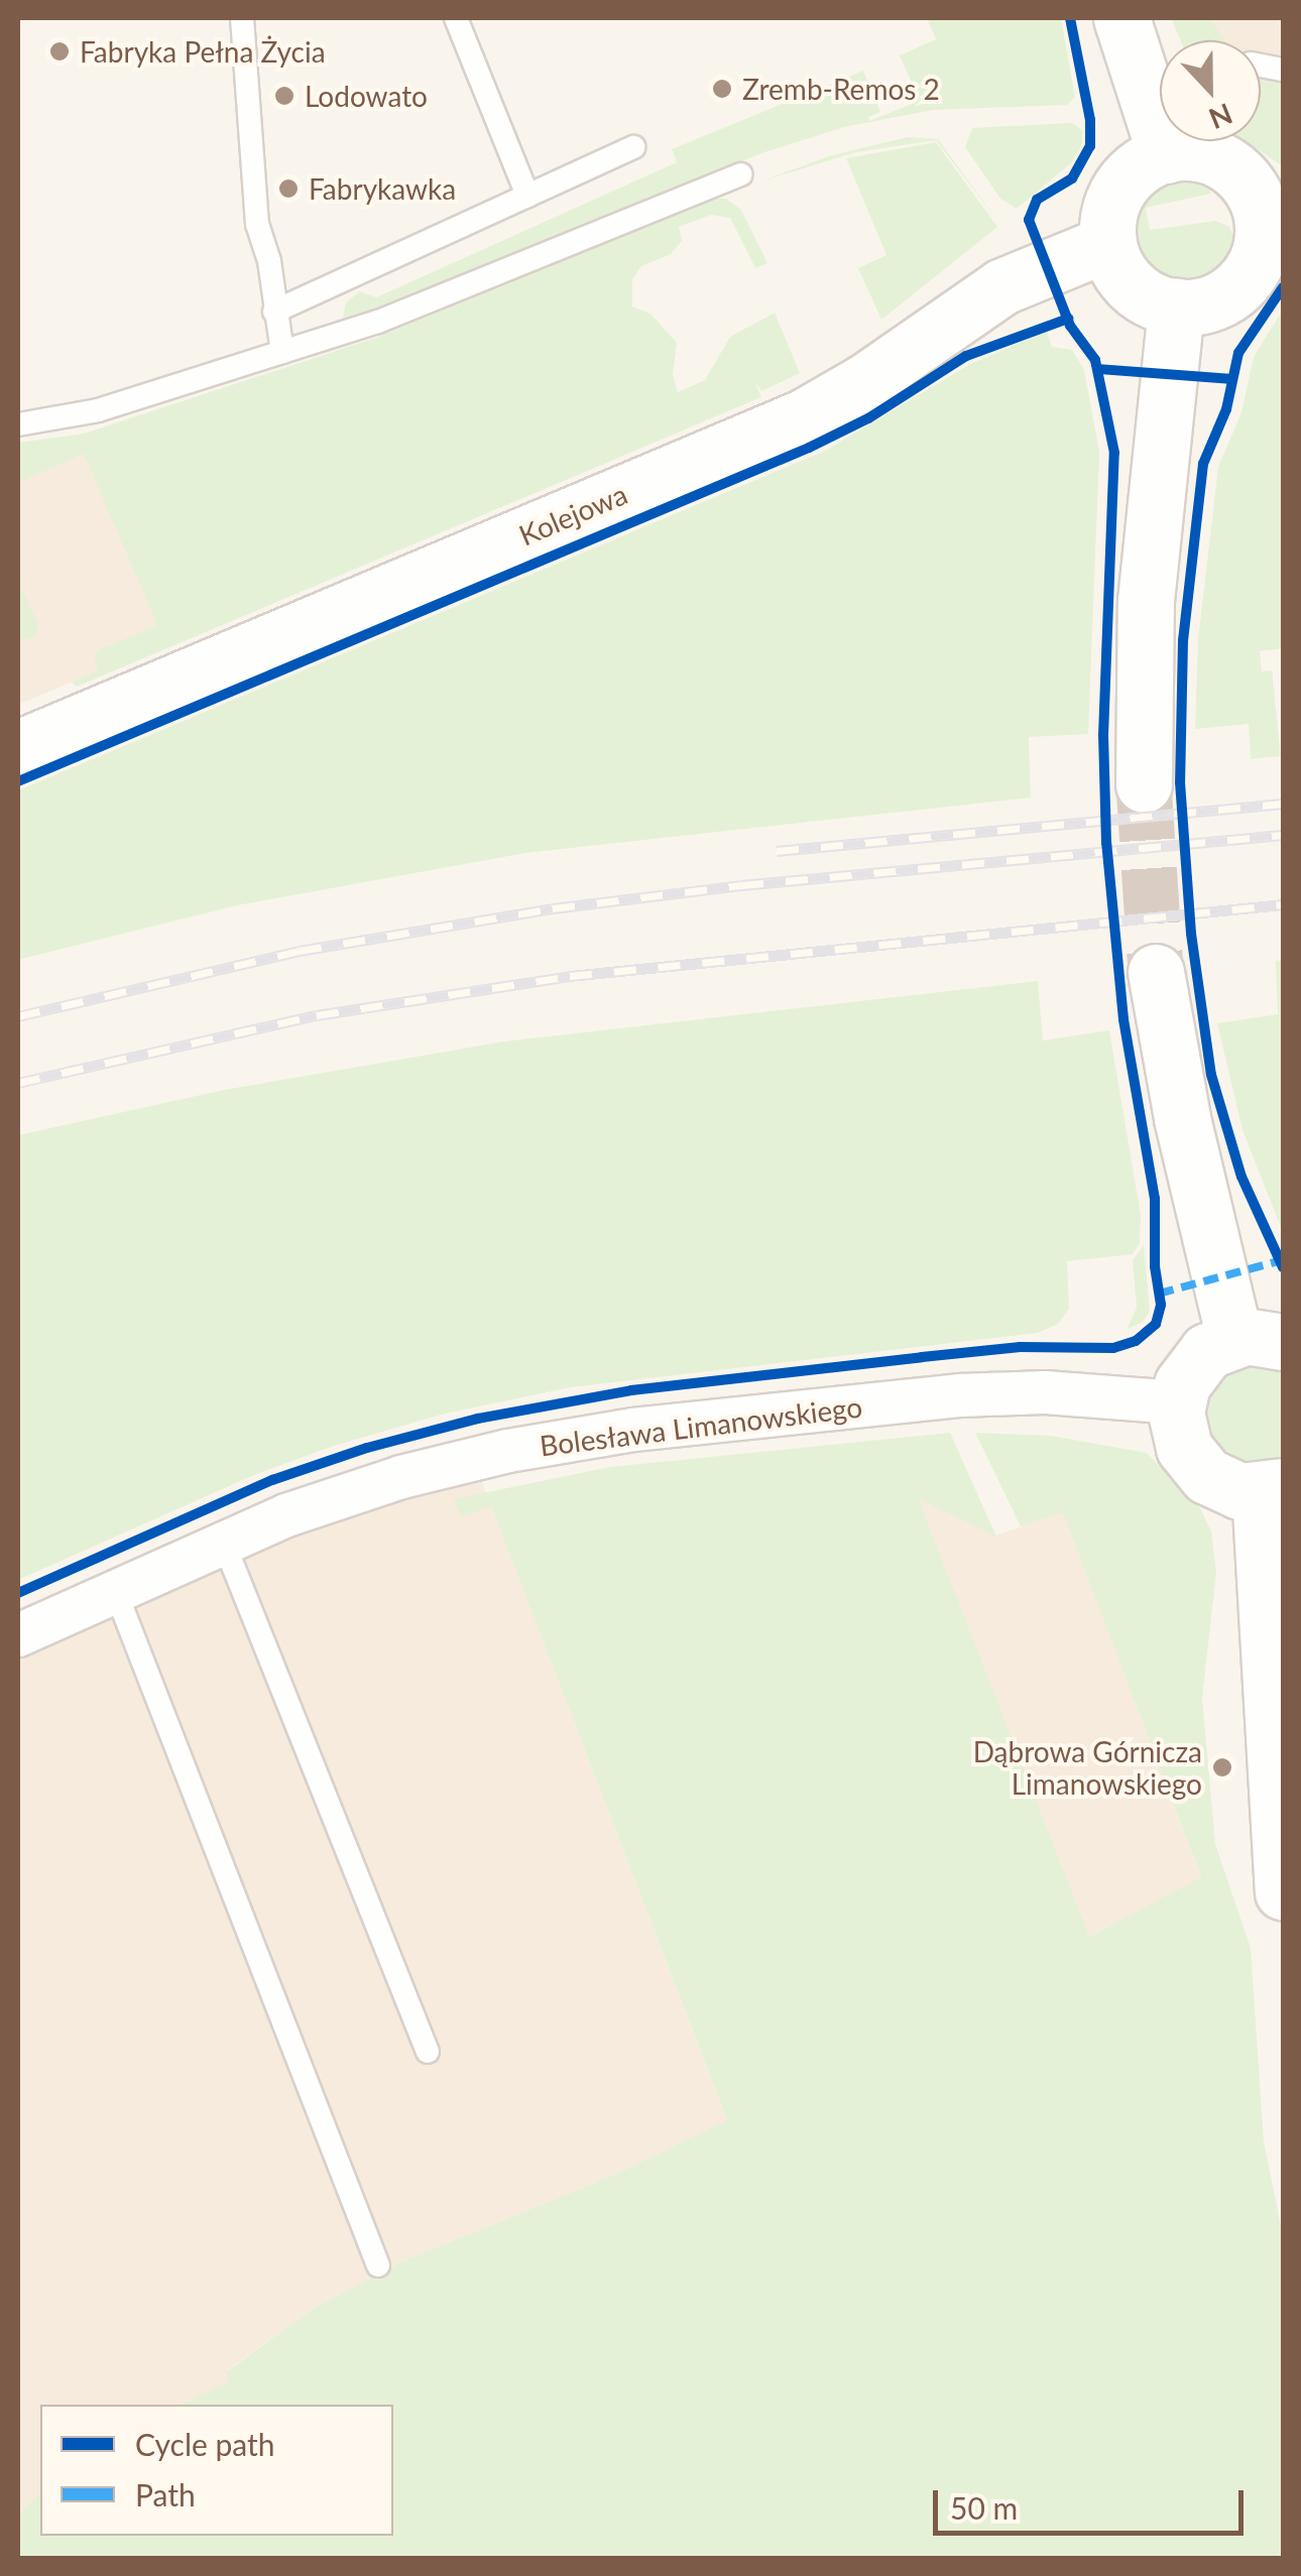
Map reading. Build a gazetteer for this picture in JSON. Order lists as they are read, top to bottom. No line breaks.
{"streets":{"street":["Kolejowa","Bolesława Limanowskiego"]},"places":["Fabryka Pełna Życia","Zremb-Remos 2","Lodowato","Fabrykawka","Dąbrowa Górnicza Limanowskiego"],"legend":["Cycle path","Path"],"scale_bar":"50 m","north":"bottom"}
